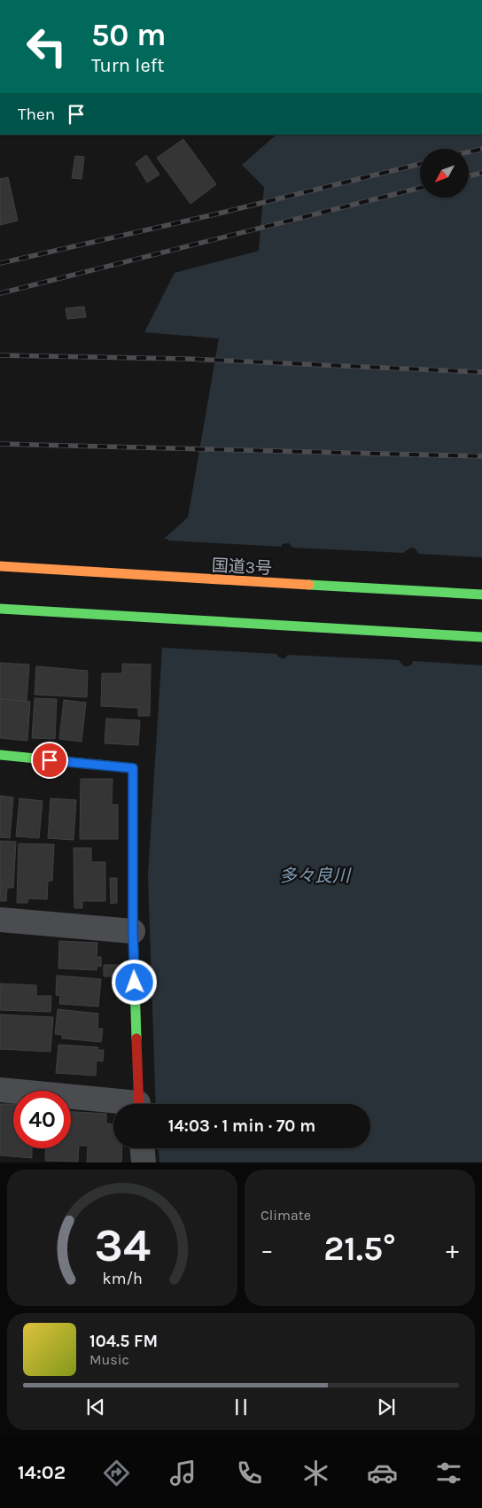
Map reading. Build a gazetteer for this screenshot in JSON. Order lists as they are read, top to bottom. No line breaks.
{"streets":{"main road":["国道3号"]},"water":["多々良川"],"north":"bottom left","page":{"turn":["50 m","Turn left"],"then":"Then","limit":"40","trip":"14:03 · 1 min · 70 m","tile":"Climate","heat":["−","21.5°","+"],"song":["104.5 FM","Music"],"tabs":"14:02","gauge":["34","km/h"]}}
